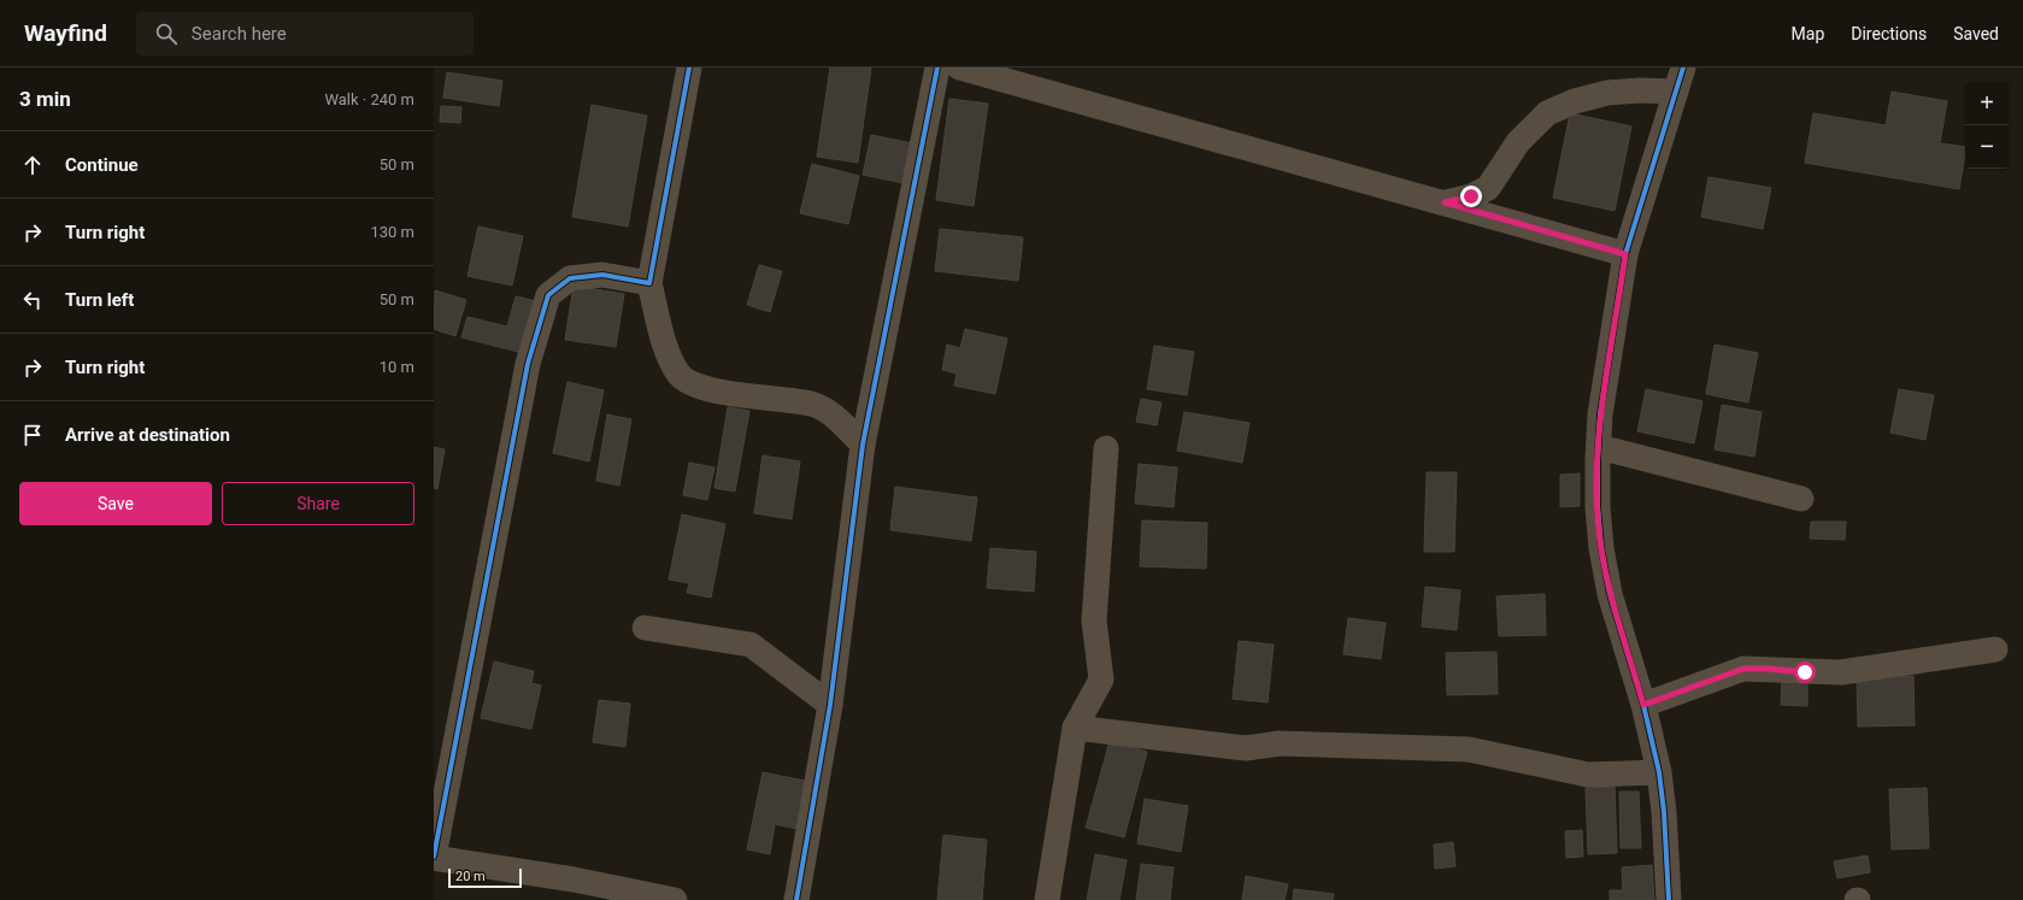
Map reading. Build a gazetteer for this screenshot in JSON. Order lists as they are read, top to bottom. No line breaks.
{"scale_bar":"20 m","page":{"header":"Wayfind","search":"Search here","nav":["Map","Directions","Saved"],"heading":["3 min","Walk · 240 m"],"map_buttons":["+","−"],"list":[["Continue","50 m"],["Turn right","130 m"],["Turn left","50 m"],["Turn right","10 m"],"Arrive at destination"],"buttons":["Save","Share"],"scale":"20 m"}}
